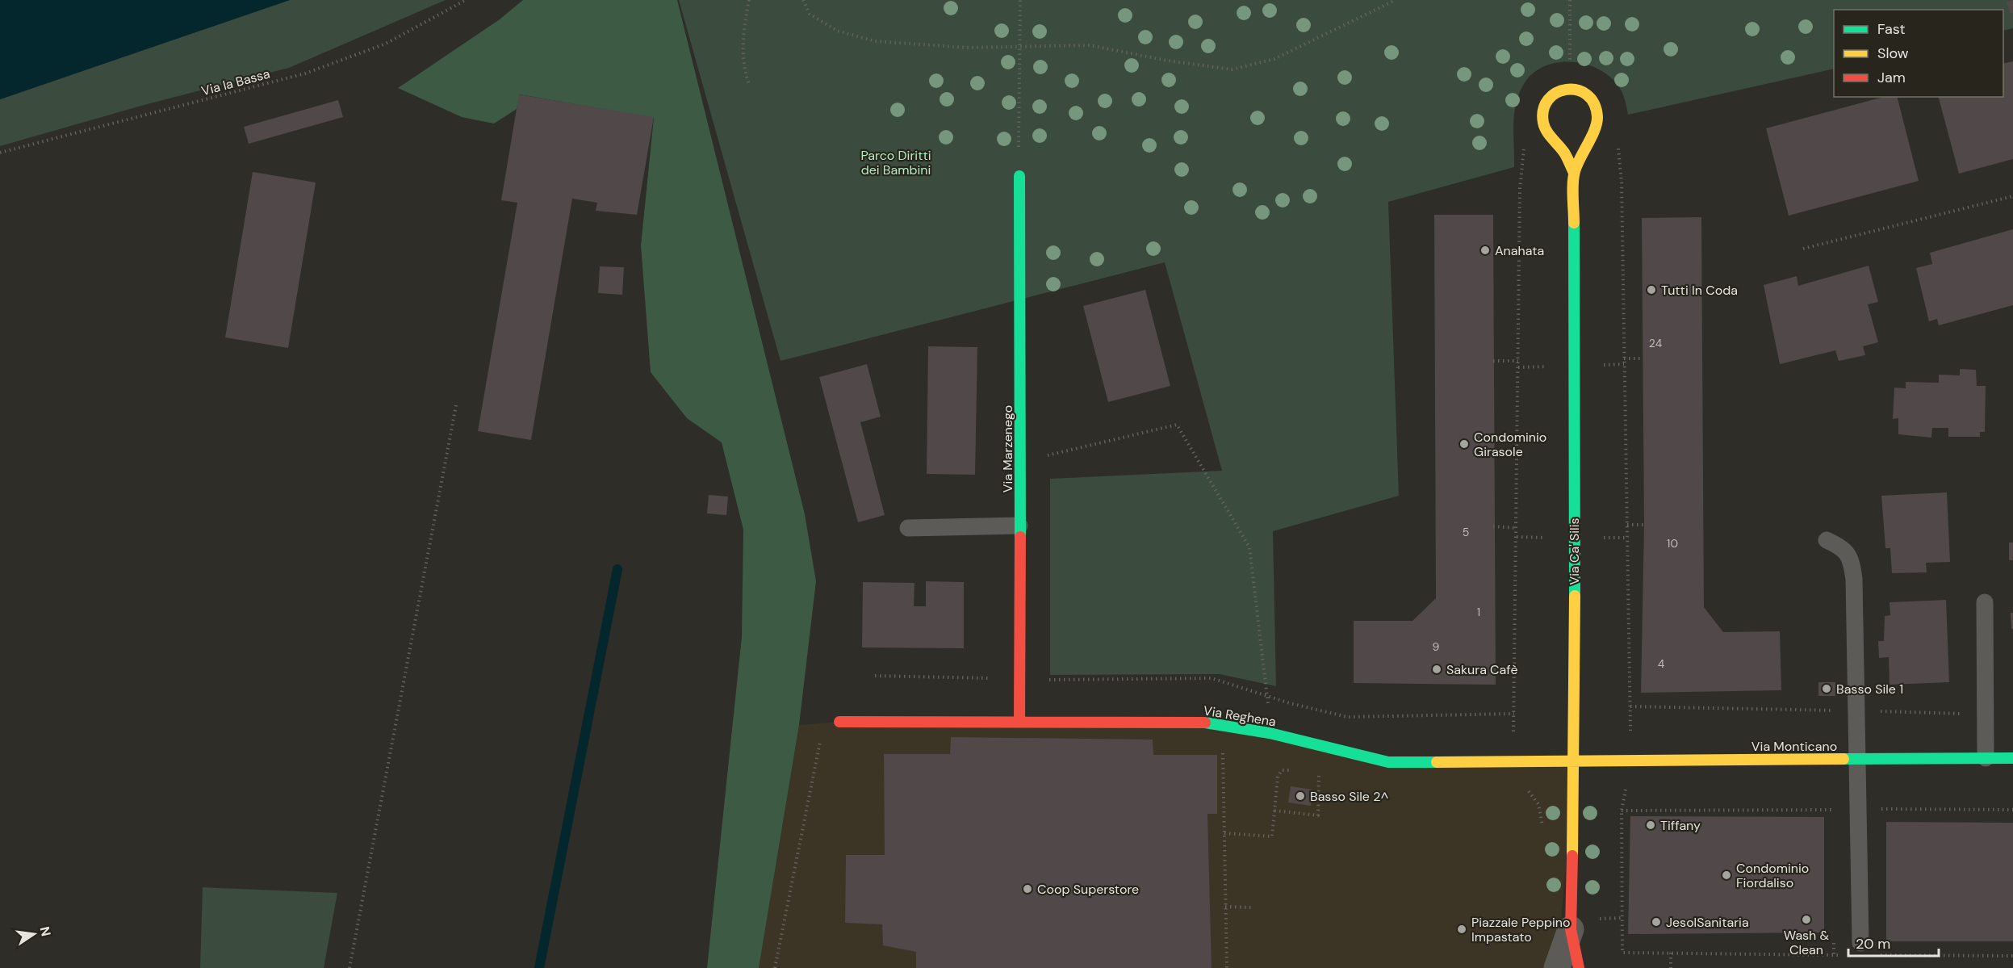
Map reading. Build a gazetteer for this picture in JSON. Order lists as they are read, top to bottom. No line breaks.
{"streets":{"street":["Via Marzenego","Via Ca' Silis","Via Reghena","Via Monticano"],"path":["Via la Bassa"]},"crossings":[["Via Marzenego","Via Reghena"],["Via Ca' Silis","Via Reghena"],["Via Ca' Silis","Via Monticano"],["Via Reghena","Via Monticano"]],"parks":["Parco Diritti dei Bambini"],"places":["Anahata","Tutti In Coda","Condominio Girasole","Sakura Cafè","Basso Sile 1","Basso Sile 2^","Tiffany","Condominio Fiordaliso","Coop Superstore","Wash & Clean","JesolSanitaria","Piazzale Peppino Impastato"],"house_numbers":["24","5","10","1","9","4"],"legend":["Fast","Slow","Jam"],"scale_bar":"20 m","north":"right"}
